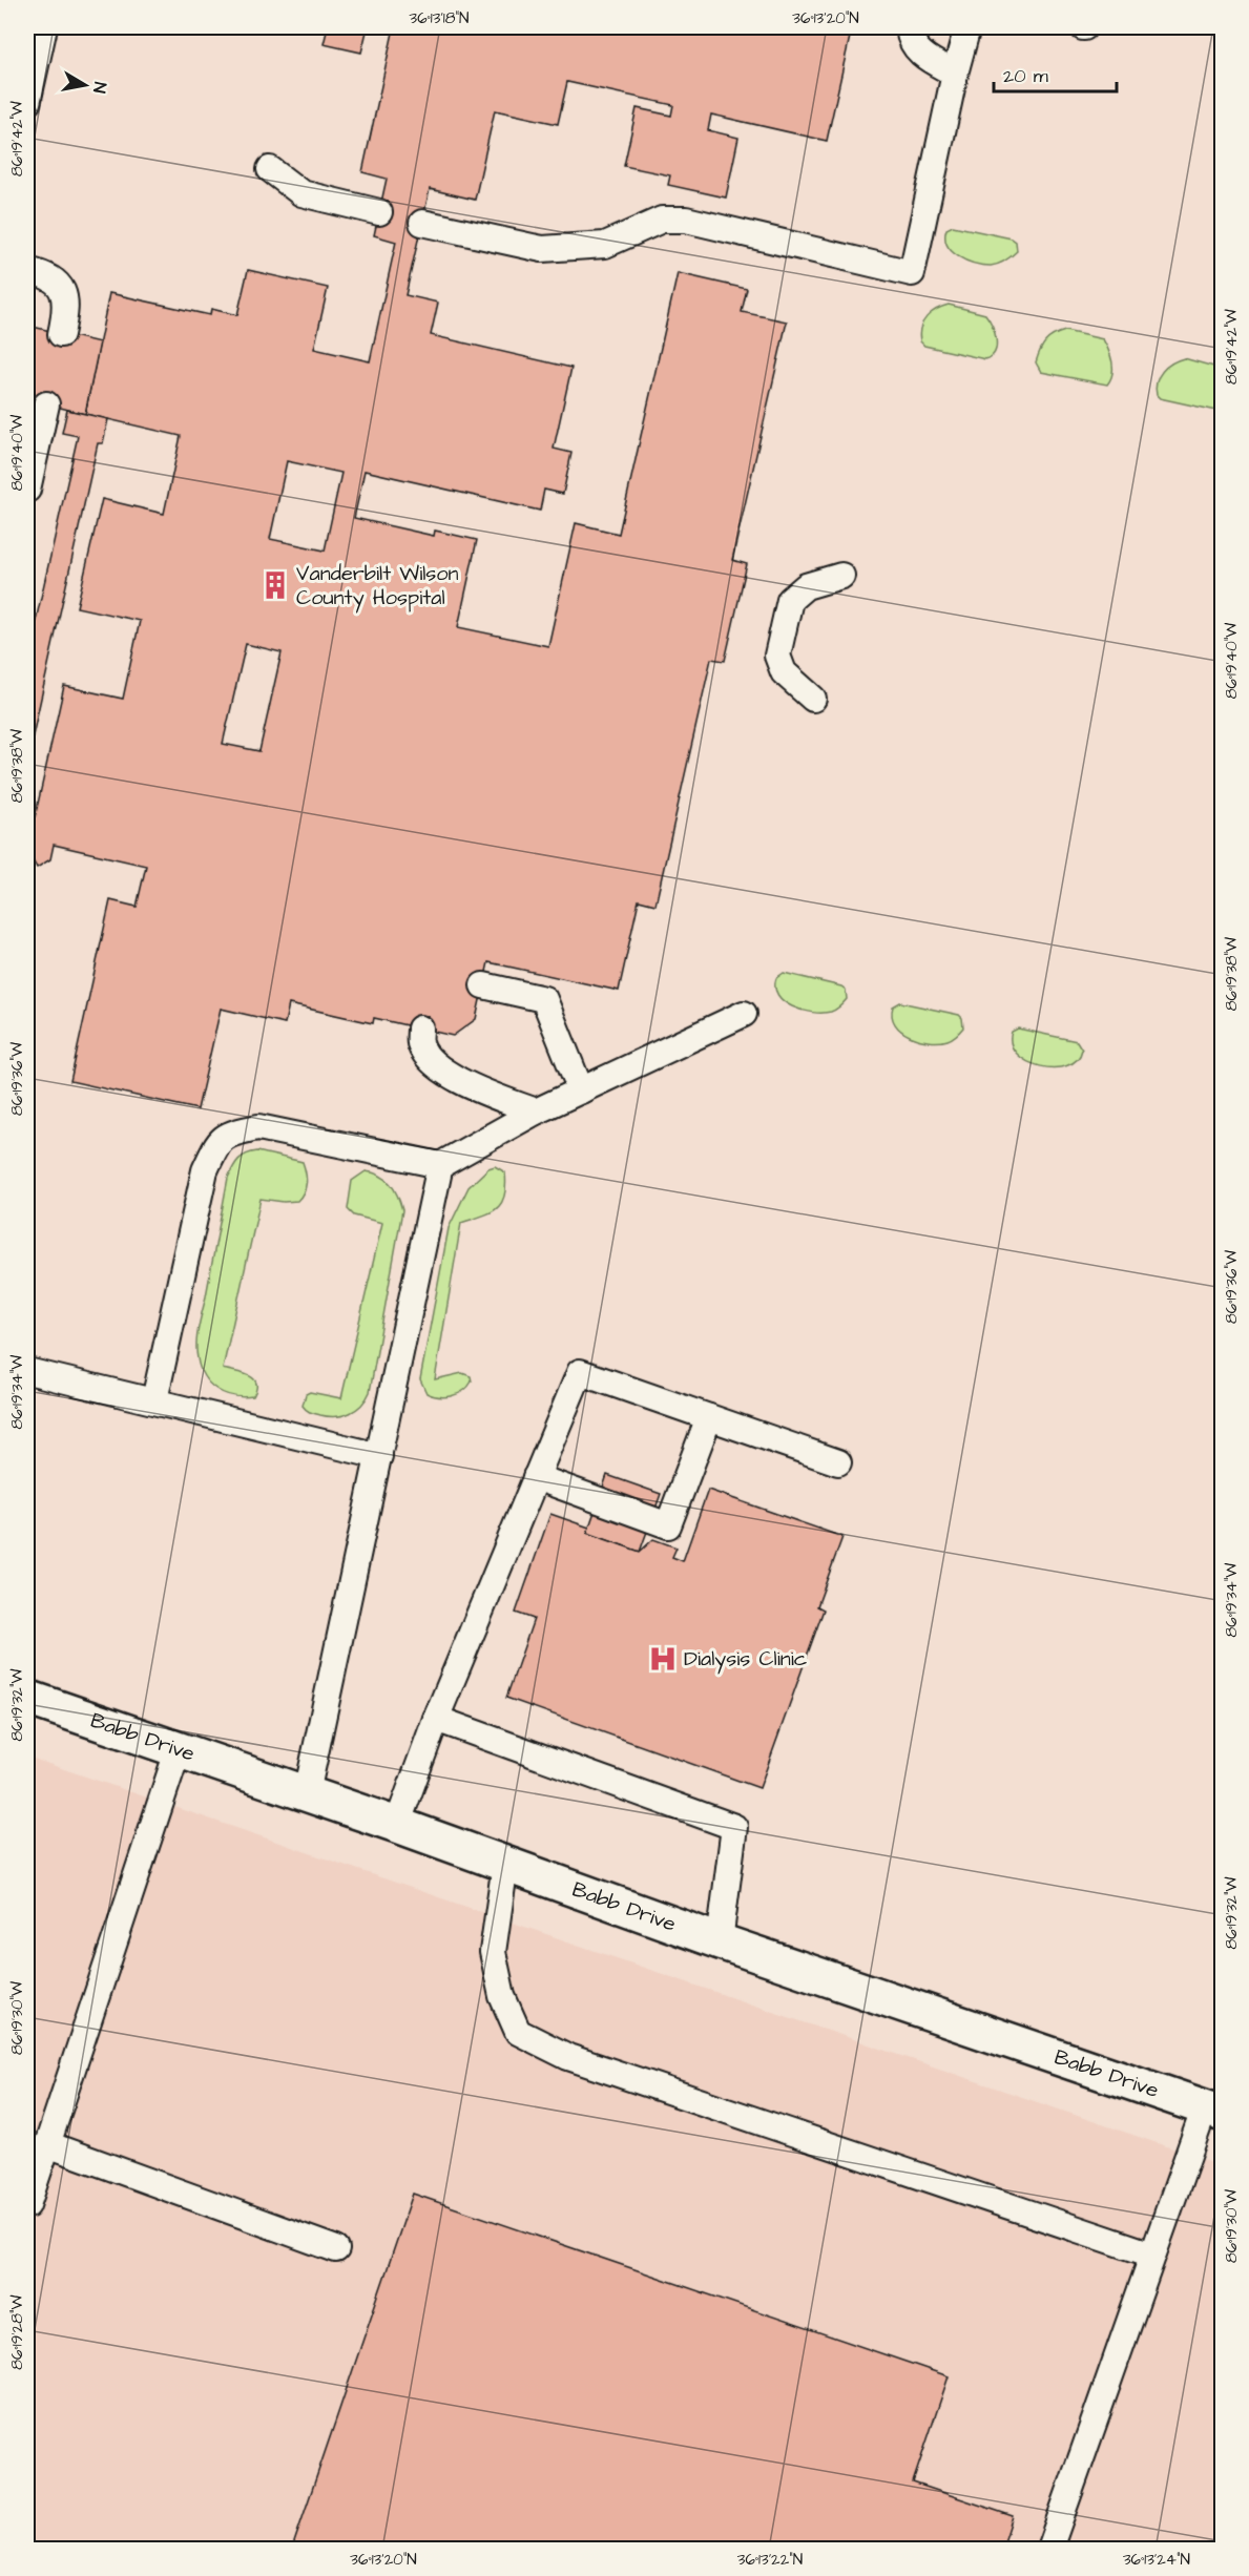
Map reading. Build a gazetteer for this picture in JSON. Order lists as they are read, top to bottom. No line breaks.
{"streets":{"street":["Babb Drive"]},"places":{"building":["Vanderbilt Wilson County Hospital"],"hospital":["Dialysis Clinic"]},"scale_bar":"20 m","north":"right","coordinates":["36°13'18\"N","36°13'20\"N","86°19'42\"W","86°19'40\"W","86°19'38\"W","86°19'36\"W","86°19'34\"W","86°19'32\"W","86°19'30\"W","86°19'28\"W","36°13'22\"N","36°13'24\"N"]}
